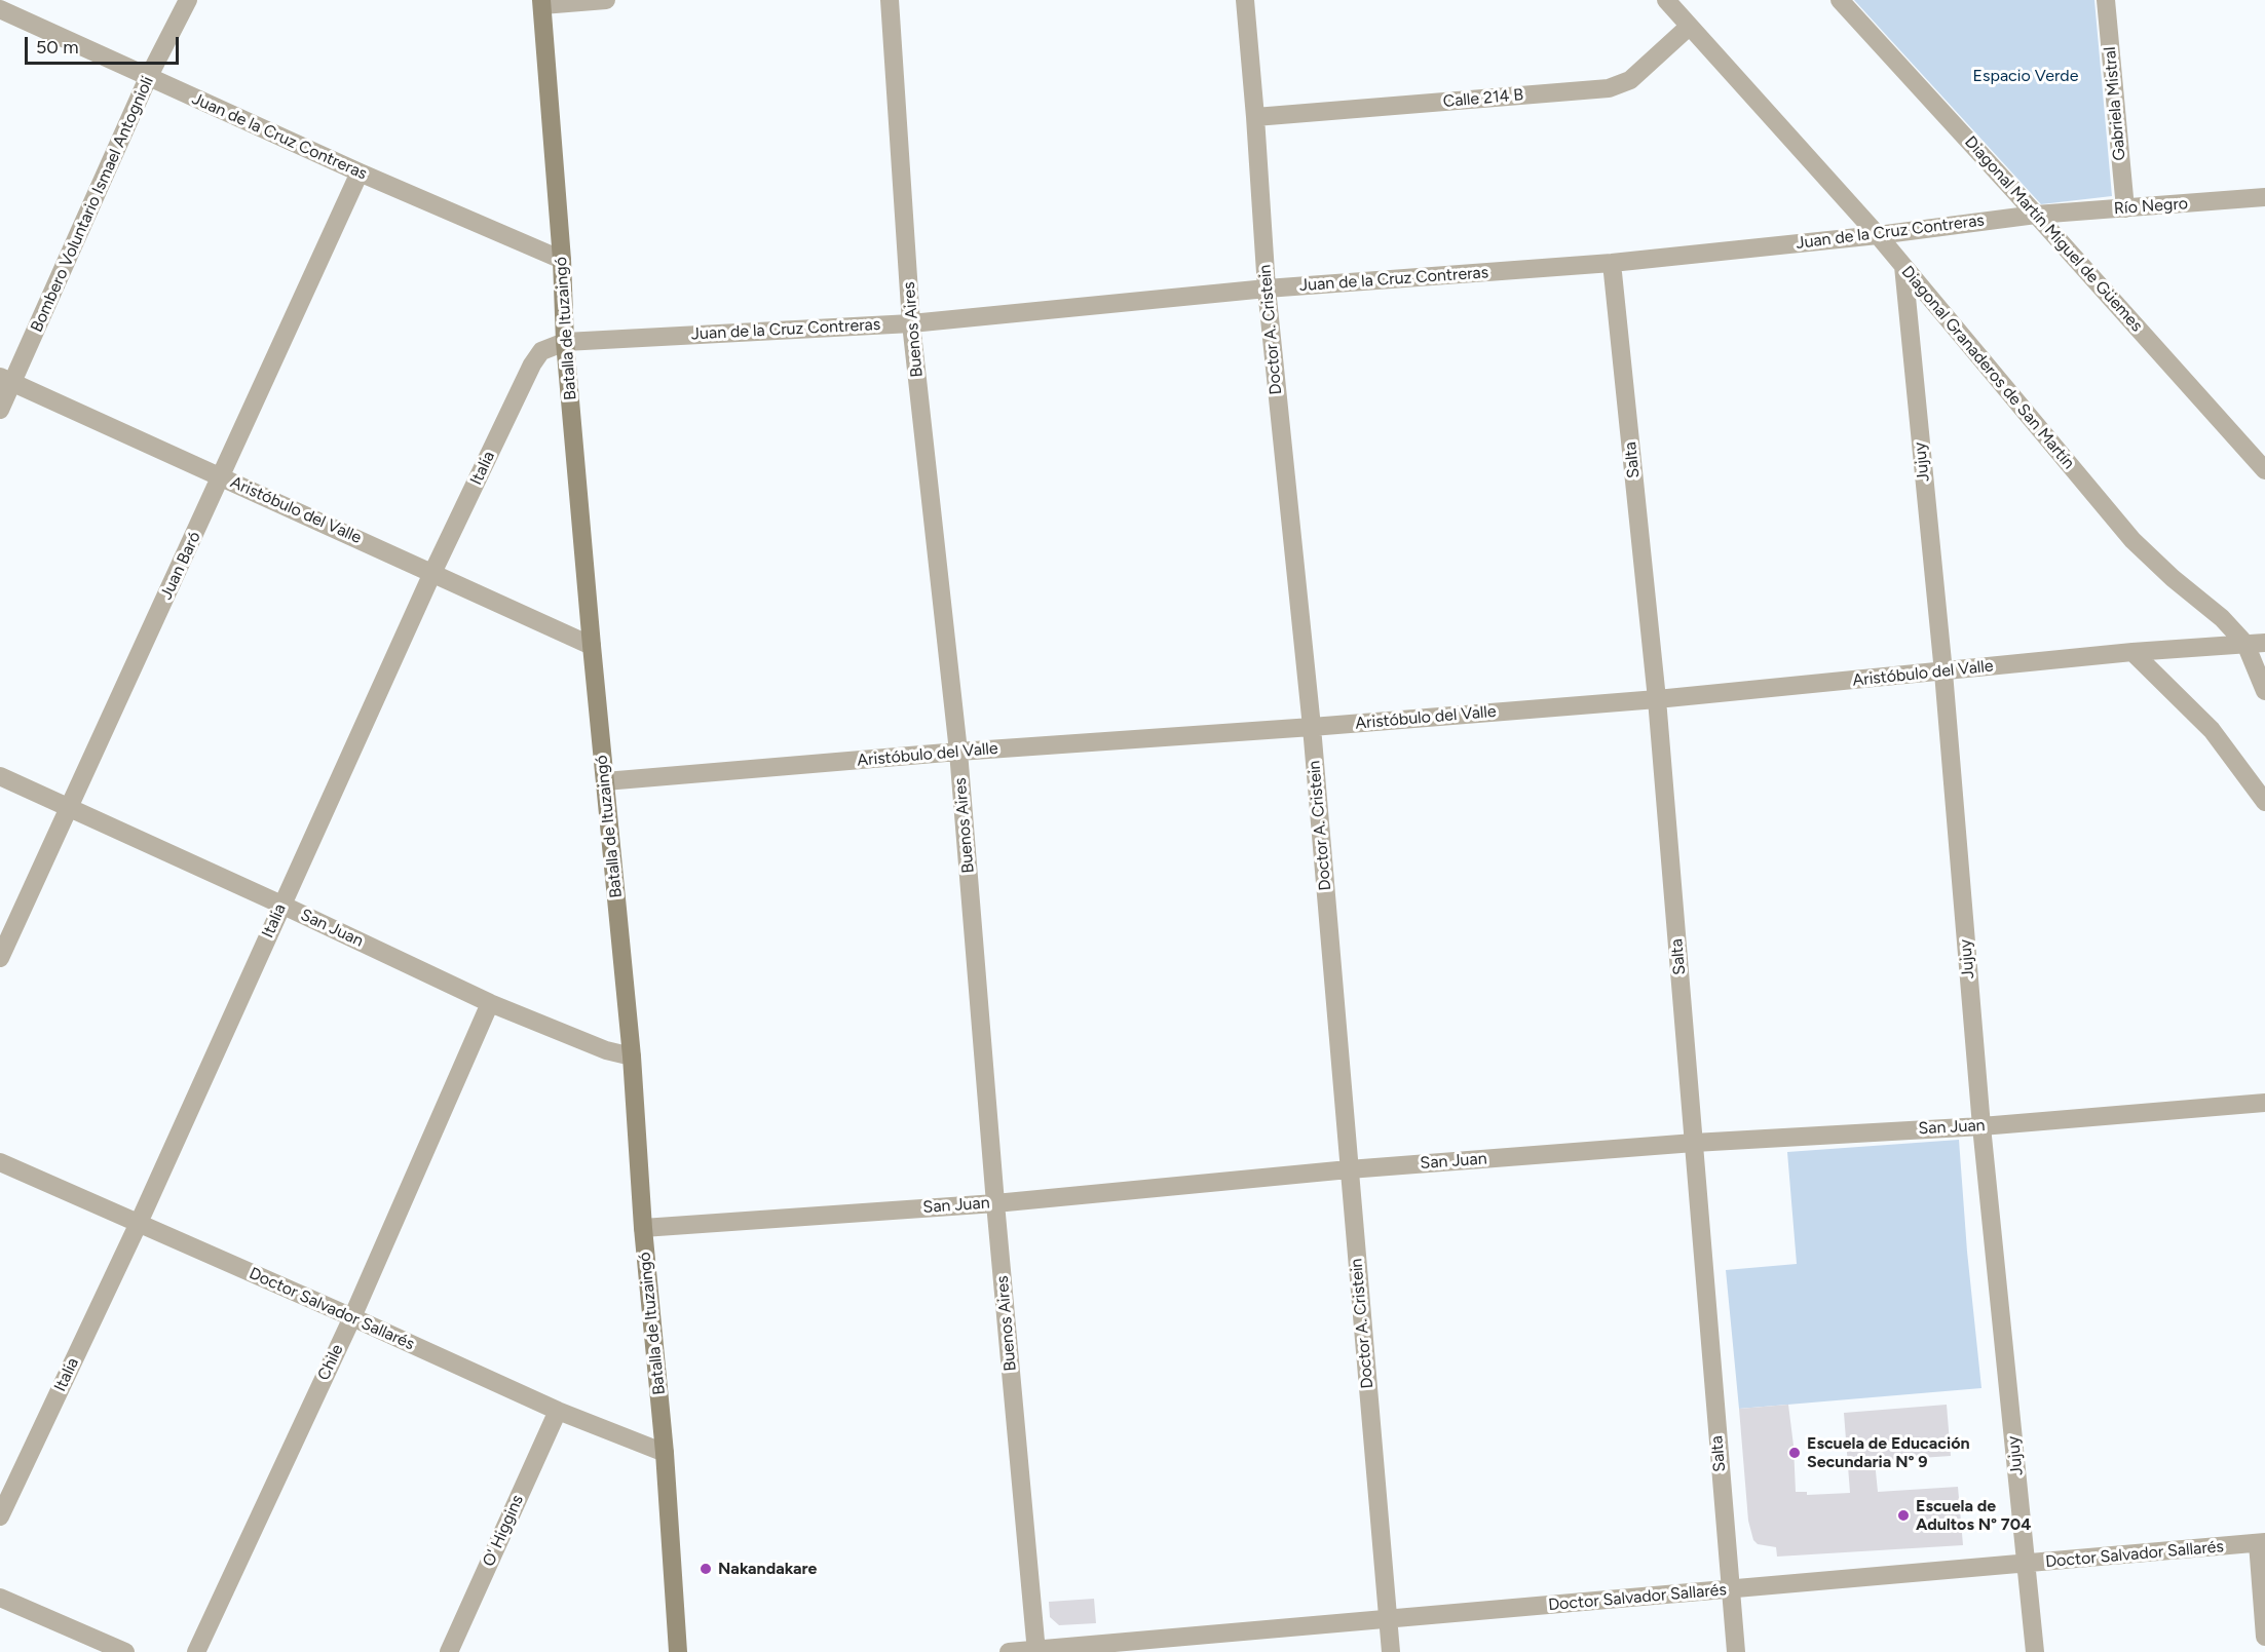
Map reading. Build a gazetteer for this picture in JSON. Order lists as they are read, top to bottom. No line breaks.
{"streets":{"main road":["Batalla de Ituzaingó"],"street":["Calle 214 B","Gabriela Mistral","Juan de la Cruz Contreras","Bombero Voluntario Ismael Antognioli","Río Negro","Diagonal Martín Miguel de Güemes","Buenos Aires","Doctor A. Cristein","Diagonal Granaderos de San Martín","Salta","Jujuy","Italia","Aristóbulo del Valle","Juan Baró","San Juan","Doctor Salvador Sallarés","Chile","O' Higgins"]},"crossings":[["Calle 214 B","Doctor A. Cristein"],["Calle 214 B","Diagonal Granaderos de San Martín"],["Gabriela Mistral","Río Negro"],["Juan de la Cruz Contreras","Bombero Voluntario Ismael Antognioli"],["Juan de la Cruz Contreras","Río Negro"],["Juan de la Cruz Contreras","Diagonal Martín Miguel de Güemes"],["Juan de la Cruz Contreras","Batalla de Ituzaingó"],["Juan de la Cruz Contreras","Buenos Aires"],["Juan de la Cruz Contreras","Doctor A. Cristein"],["Juan de la Cruz Contreras","Diagonal Granaderos de San Martín"],["Juan de la Cruz Contreras","Salta"],["Juan de la Cruz Contreras","Italia"],["Juan de la Cruz Contreras","Juan Baró"],["Bombero Voluntario Ismael Antognioli","Aristóbulo del Valle"],["Río Negro","Diagonal Martín Miguel de Güemes"],["Batalla de Ituzaingó","Italia"],["Batalla de Ituzaingó","Aristóbulo del Valle"],["Batalla de Ituzaingó","San Juan"],["Batalla de Ituzaingó","Doctor Salvador Sallarés"],["Buenos Aires","Aristóbulo del Valle"],["Buenos Aires","San Juan"],["Buenos Aires","Doctor Salvador Sallarés"],["Doctor A. Cristein","Aristóbulo del Valle"],["Doctor A. Cristein","San Juan"],["Doctor A. Cristein","Doctor Salvador Sallarés"],["Diagonal Granaderos de San Martín","Jujuy"],["Diagonal Granaderos de San Martín","Aristóbulo del Valle"],["Salta","Aristóbulo del Valle"],["Salta","San Juan"],["Salta","Doctor Salvador Sallarés"],["Jujuy","Aristóbulo del Valle"],["Jujuy","San Juan"],["Jujuy","Doctor Salvador Sallarés"],["Italia","Aristóbulo del Valle"],["Italia","San Juan"],["Italia","Doctor Salvador Sallarés"],["Aristóbulo del Valle","Juan Baró"],["Juan Baró","San Juan"],["San Juan","Chile"],["Doctor Salvador Sallarés","Chile"],["Doctor Salvador Sallarés","O' Higgins"]],"parks":["Espacio Verde"],"places":["Escuela de Educación Secundaria N° 9","Escuela de Adultos N° 704","Nakandakare"],"scale_bar":"50 m"}
